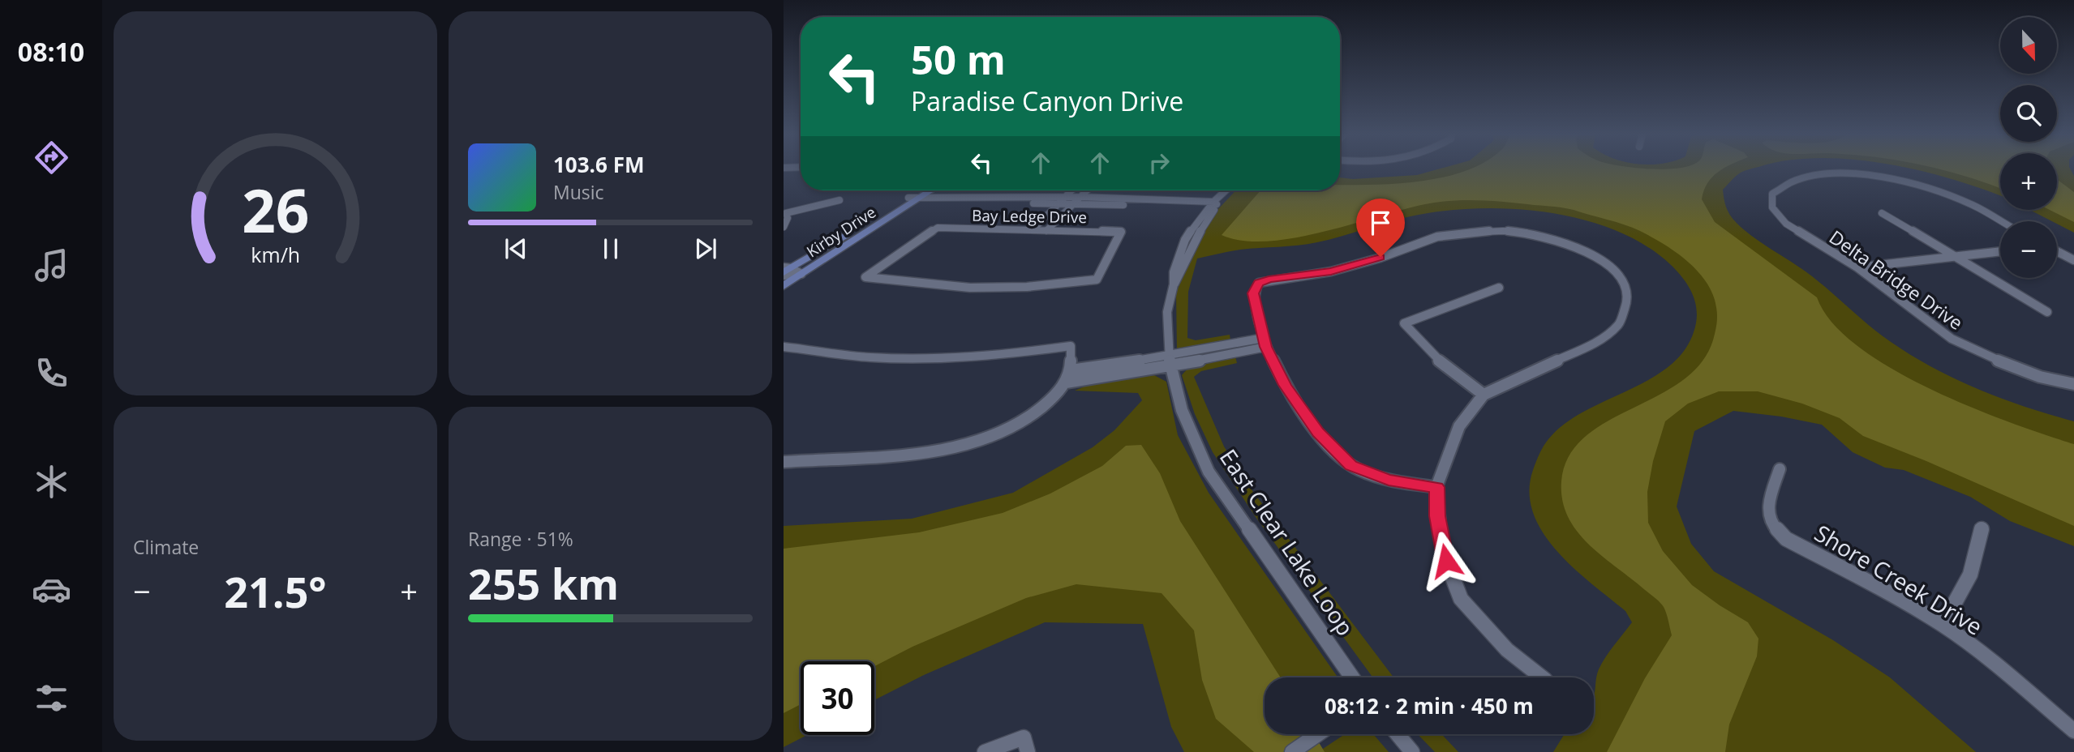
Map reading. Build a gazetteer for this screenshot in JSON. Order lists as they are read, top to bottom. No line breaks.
{"streets":{"main road":["Kirby Drive"],"street":["Bay Ledge Drive","Delta Bridge Drive","East Clear Lake Loop","Shore Creek Drive"]},"north":"bottom","page":{"tabs":"08:10","map_buttons":["+","−"],"turn":["50 m","Paradise Canyon Drive"],"song":["103.6 FM","Music"],"tile":["Climate",["Range · 51%","255 km"]],"heat":["−","21.5°","+"],"limit":"30","trip":"08:12 · 2 min · 450 m","gauge":["26","km/h"]}}
